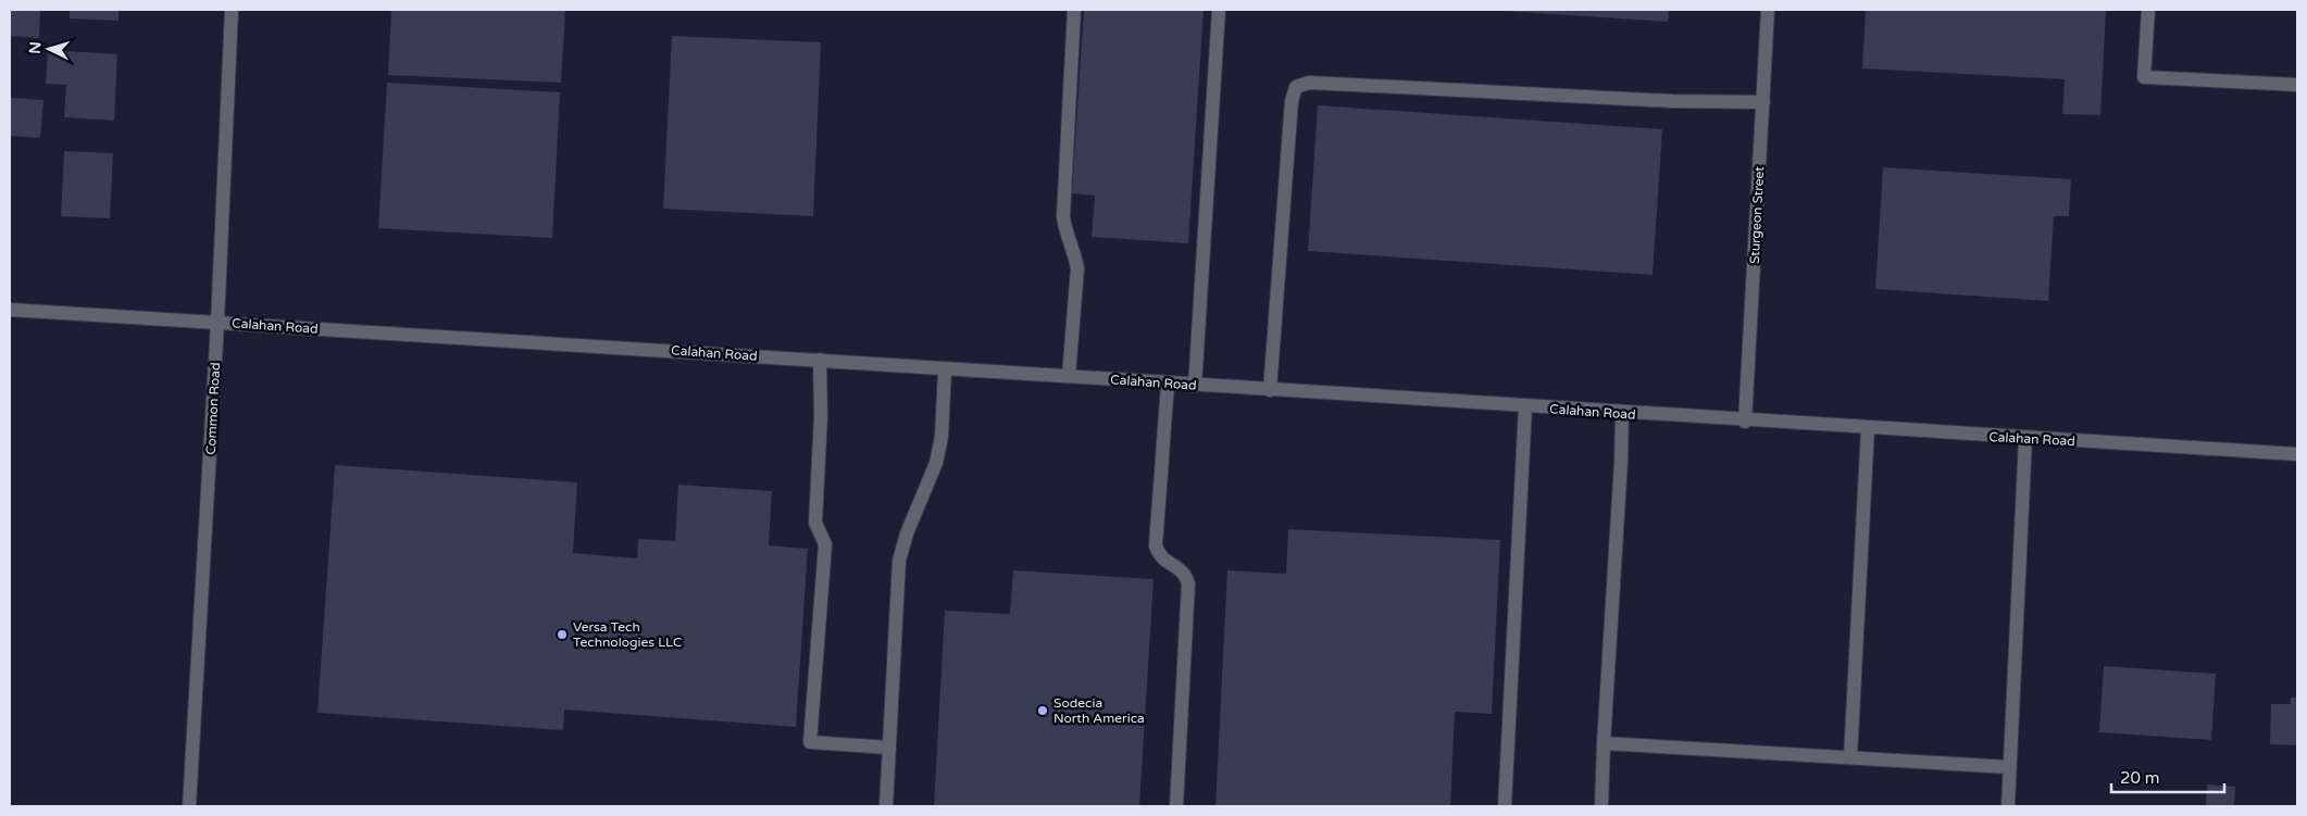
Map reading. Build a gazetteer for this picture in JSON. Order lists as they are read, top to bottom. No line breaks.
{"streets":{"street":["Sturgeon Street","Calahan Road","Common Road"]},"crossings":[["Sturgeon Street","Calahan Road"],["Calahan Road","Common Road"]],"places":["Versa Tech Technologies LLC","Sodecia North America"],"scale_bar":"20 m","north":"left"}
